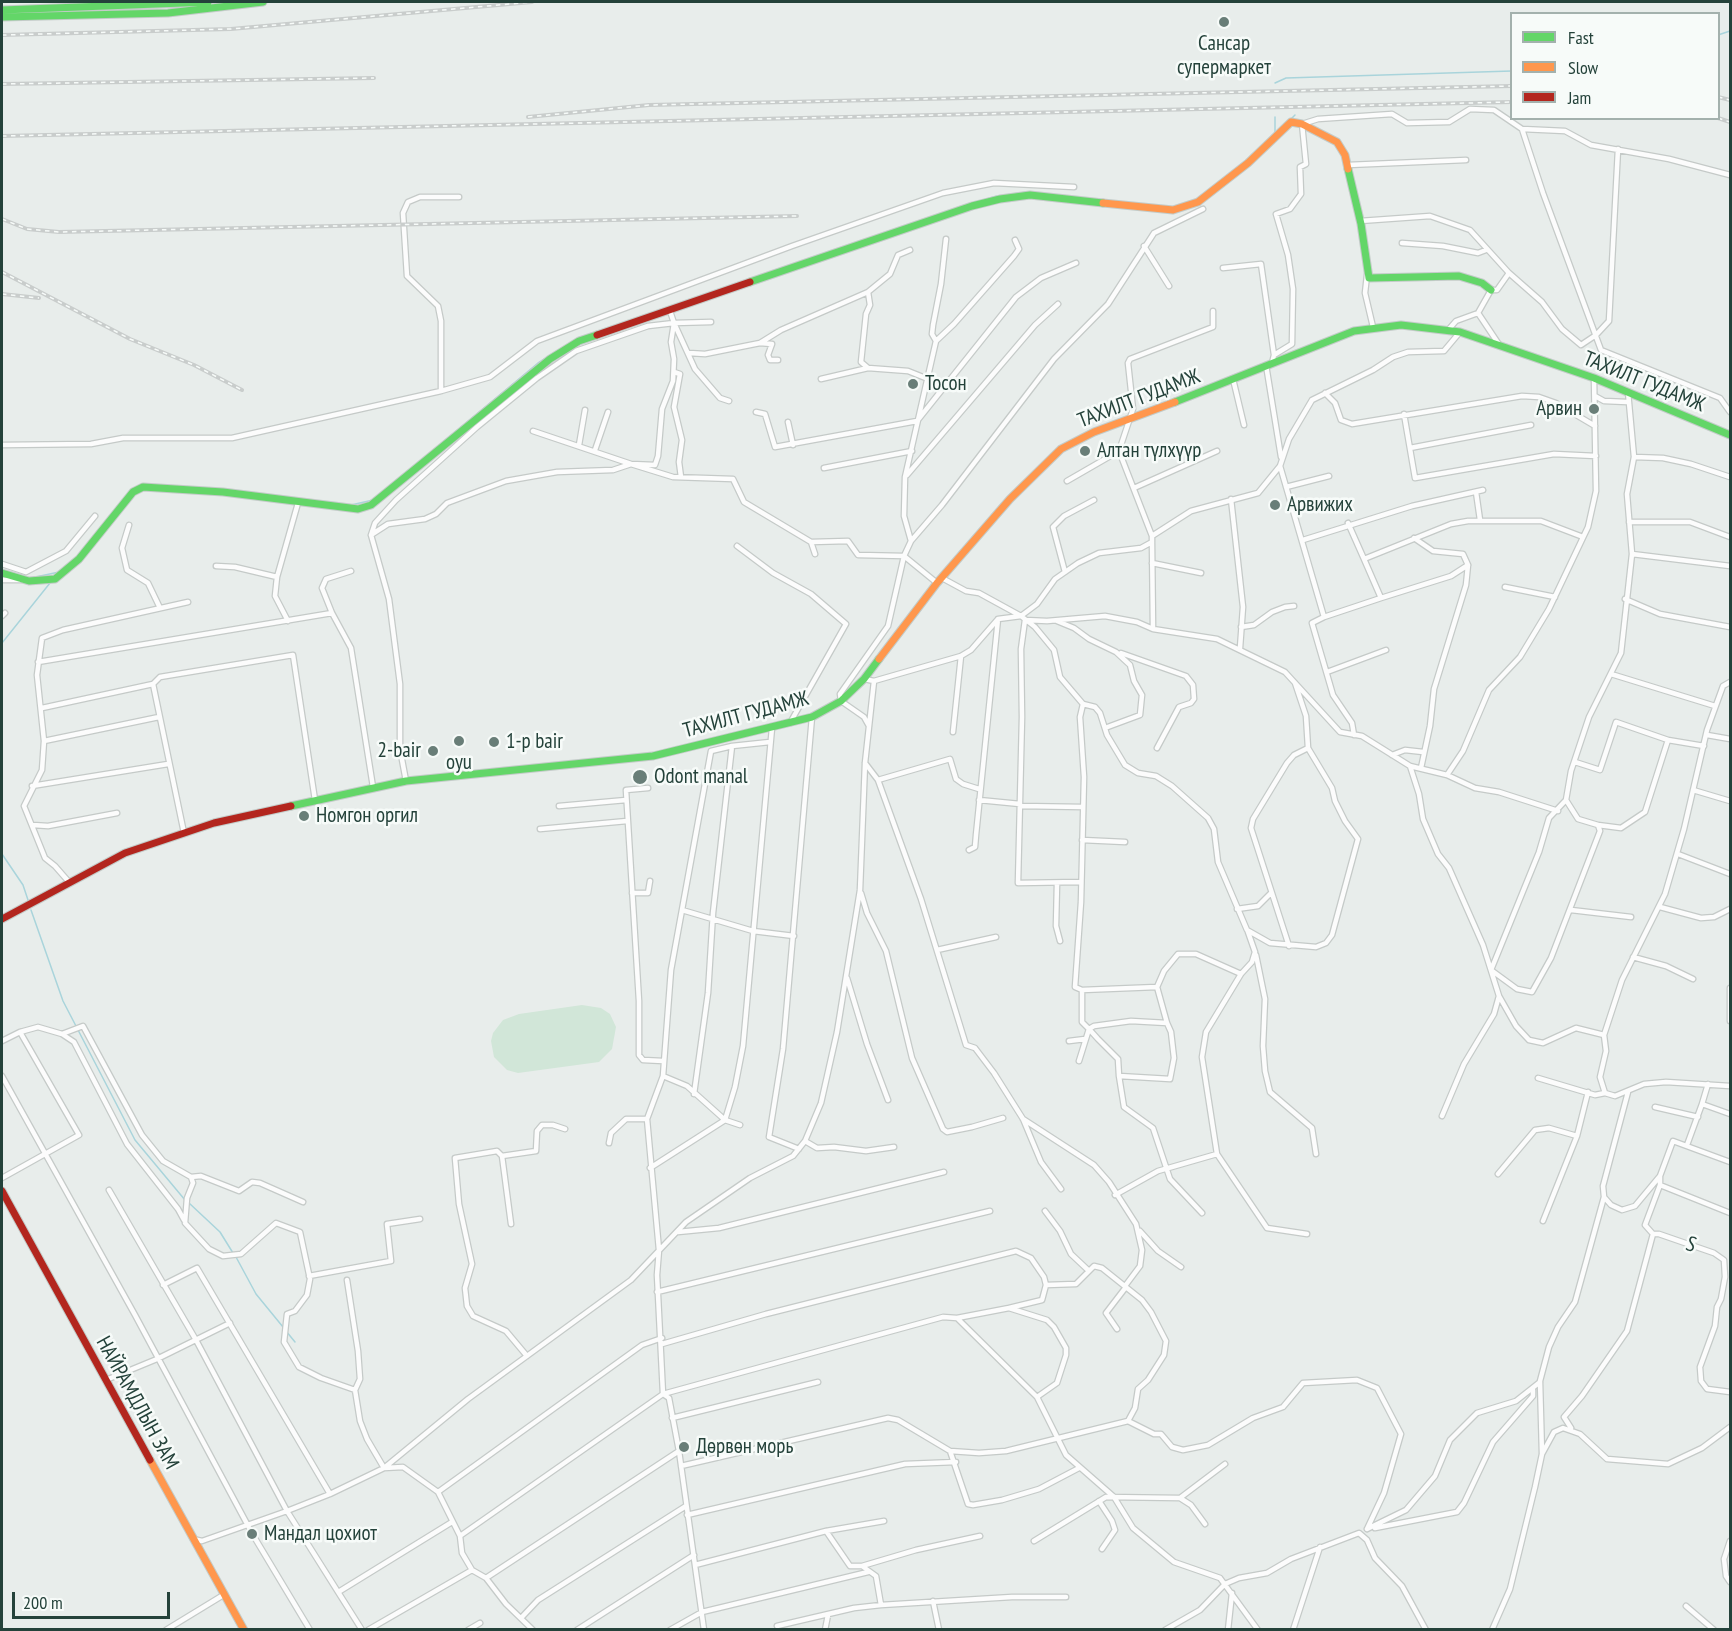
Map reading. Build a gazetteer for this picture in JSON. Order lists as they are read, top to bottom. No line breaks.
{"streets":{"main road":["ТАХИЛТ ГУДАМЖ","НАЙРАМДЛЫН ЗАМ"],"street":["S"]},"places":["Сансар супермаркет","Тосон","Арвин","Алтан түлхүүр","Арвижих","oyu","1-p bair","2-bair","Odont manal","Номгон оргил","Дөрвөн морь","Мандал цохиот"],"legend":["Fast","Slow","Jam"],"scale_bar":"200 m"}
